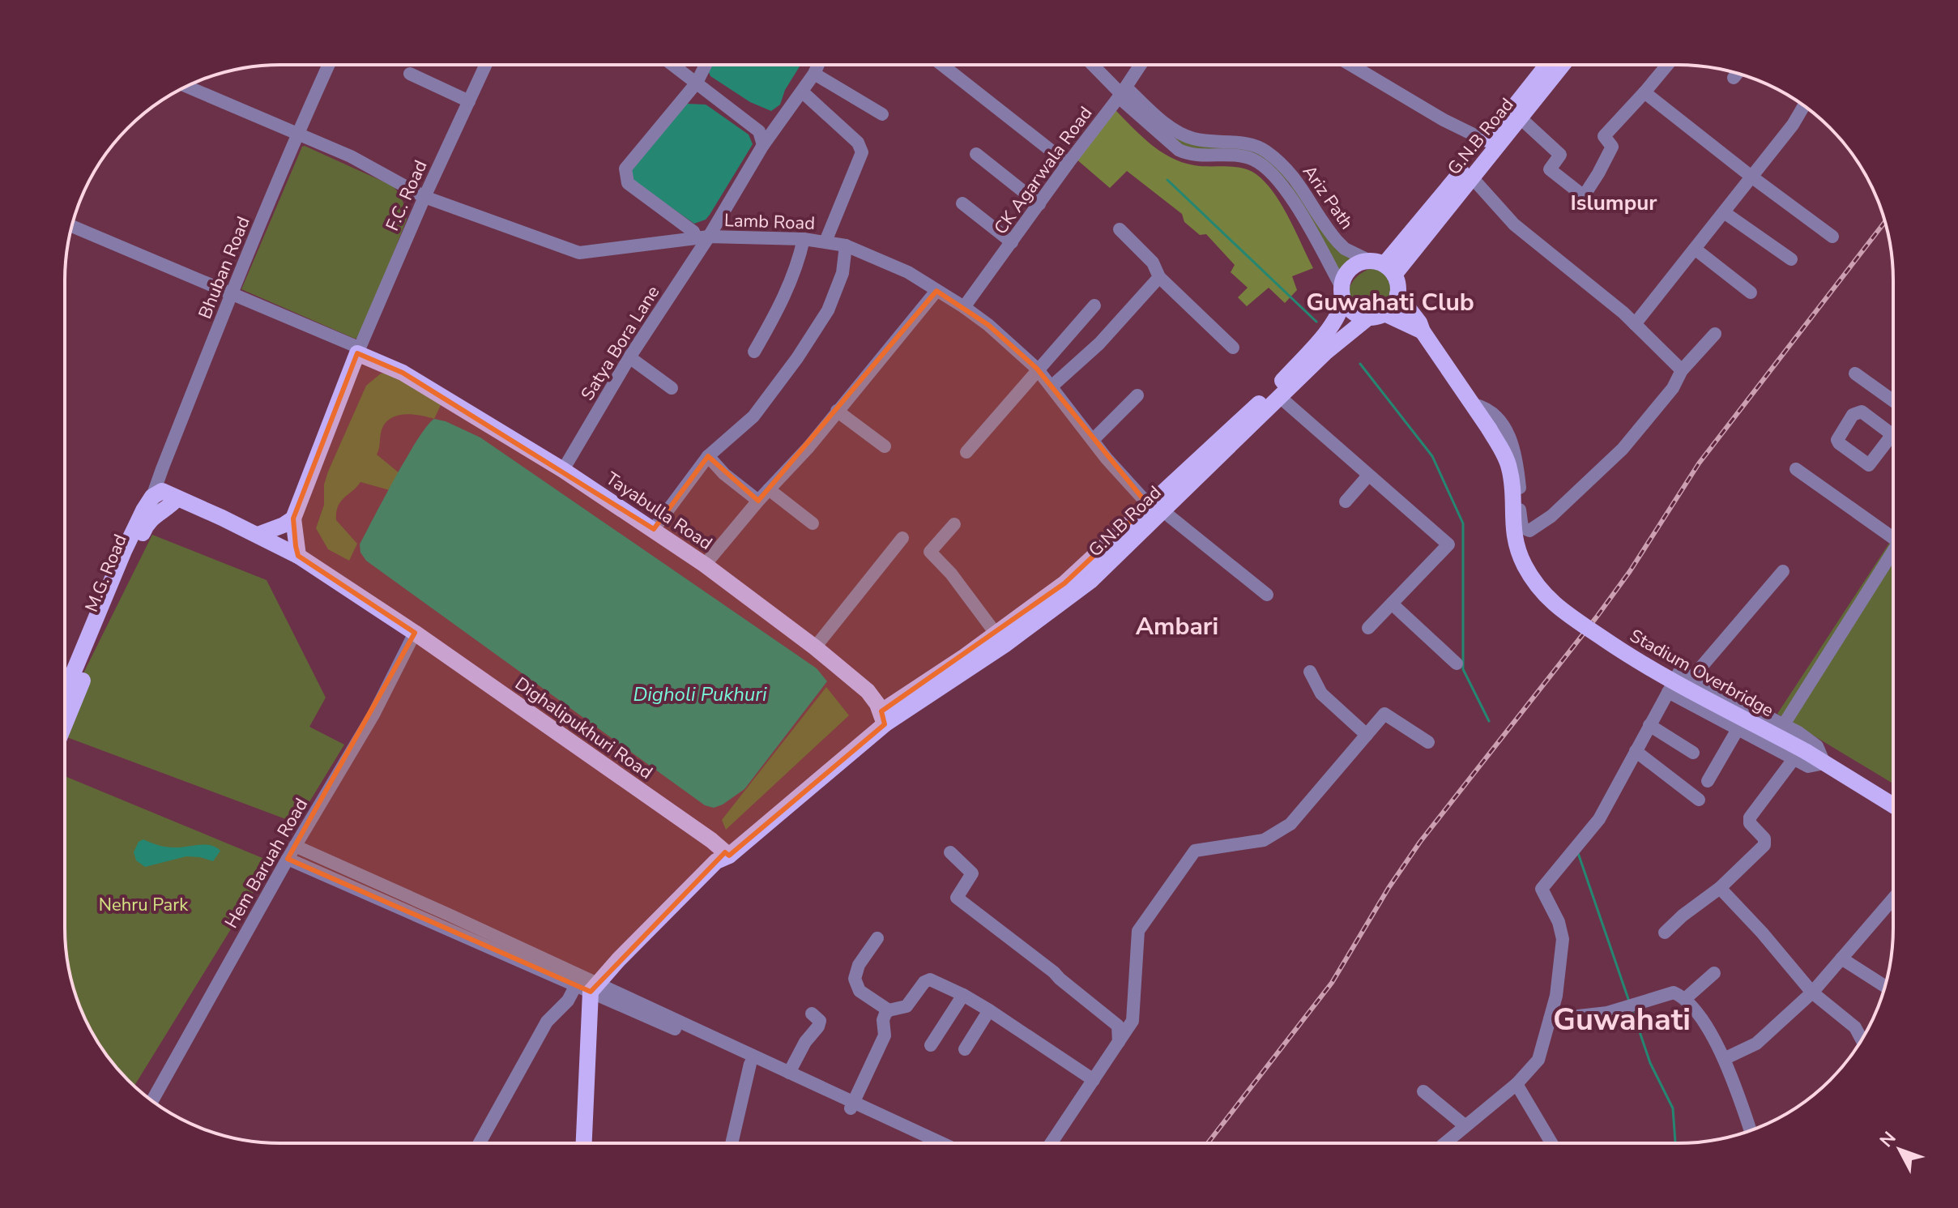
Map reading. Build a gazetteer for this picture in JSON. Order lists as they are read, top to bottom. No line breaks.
{"streets":{"main road":["G.N.B Road","Tayabulla Road","M.G. Road","Stadium Overbridge","Dighalipukhuri Road"],"street":["CK Agarwala Road","F.C. Road","Ariz Path","Lamb Road","Bhuban Road","Satya Bora Lane","Hem Baruah Road"]},"crossings":[["G.N.B Road","Ariz Path"],["G.N.B Road","Lamb Road"],["G.N.B Road","Tayabulla Road"],["G.N.B Road","Stadium Overbridge"],["CK Agarwala Road","Ariz Path"],["CK Agarwala Road","Lamb Road"],["F.C. Road","Lamb Road"],["F.C. Road","Tayabulla Road"],["Ariz Path","Stadium Overbridge"],["Lamb Road","Bhuban Road"],["Lamb Road","Satya Bora Lane"],["Satya Bora Lane","Tayabulla Road"],["M.G. Road","Dighalipukhuri Road"],["Dighalipukhuri Road","Hem Baruah Road"]],"districts":["Islumpur","Guwahati Club","Ambari","Guwahati"],"water":["Digholi Pukhuri"],"parks":["Nehru Park"],"north":"top left"}
